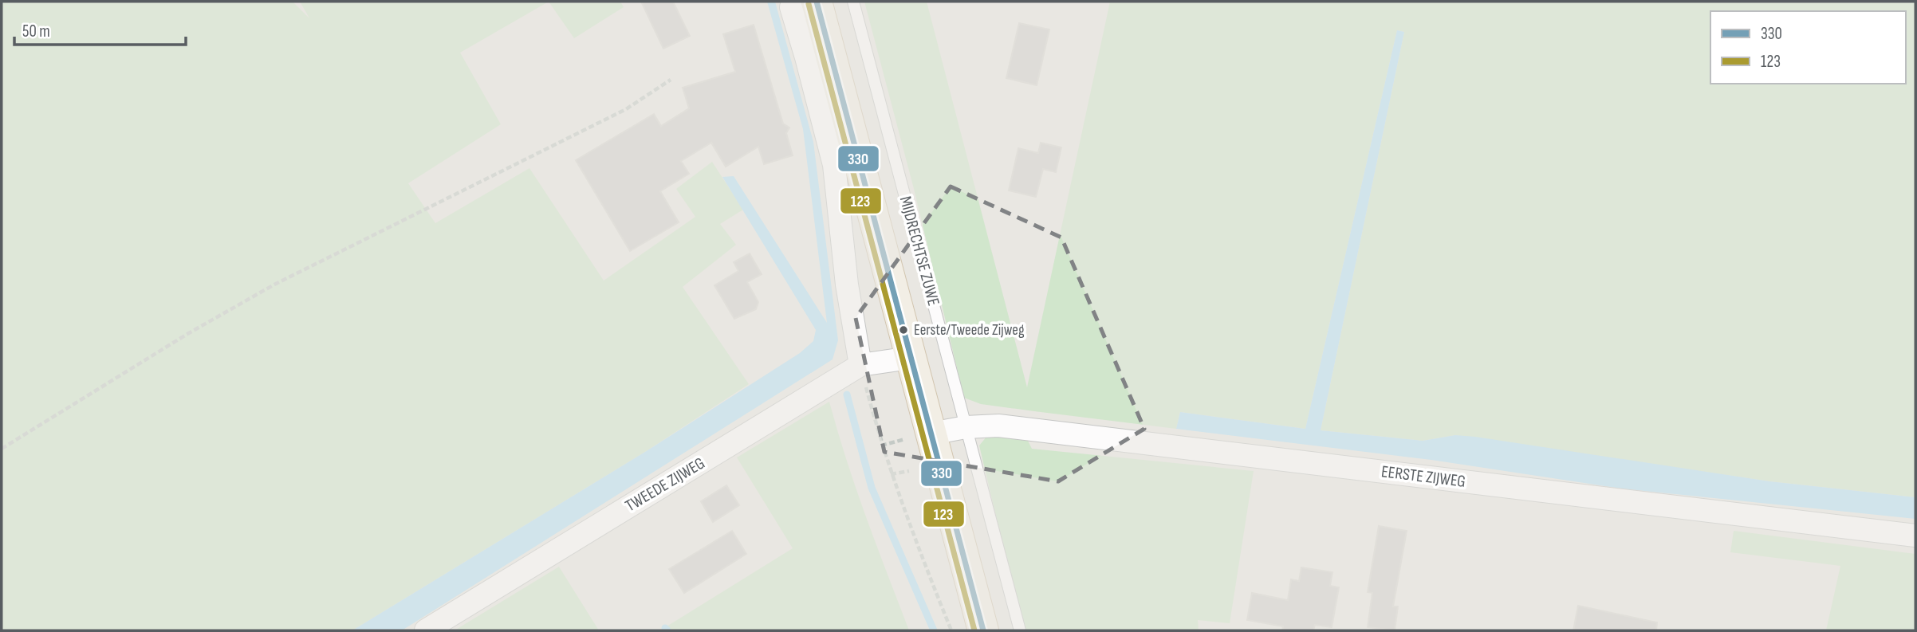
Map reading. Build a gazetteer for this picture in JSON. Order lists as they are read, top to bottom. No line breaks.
{"streets":{"street":["EERSTE ZIJWEG","TWEEDE ZIJWEG"],"lane":["MIJDRECHTSE ZUWE"]},"crossings":[["MIJDRECHTSE ZUWE","EERSTE ZIJWEG"]],"places":["Eerste/Tweede Zijweg"],"lines":["transit line 330","transit line 123"],"legend":["330","123"],"scale_bar":"50 m"}
